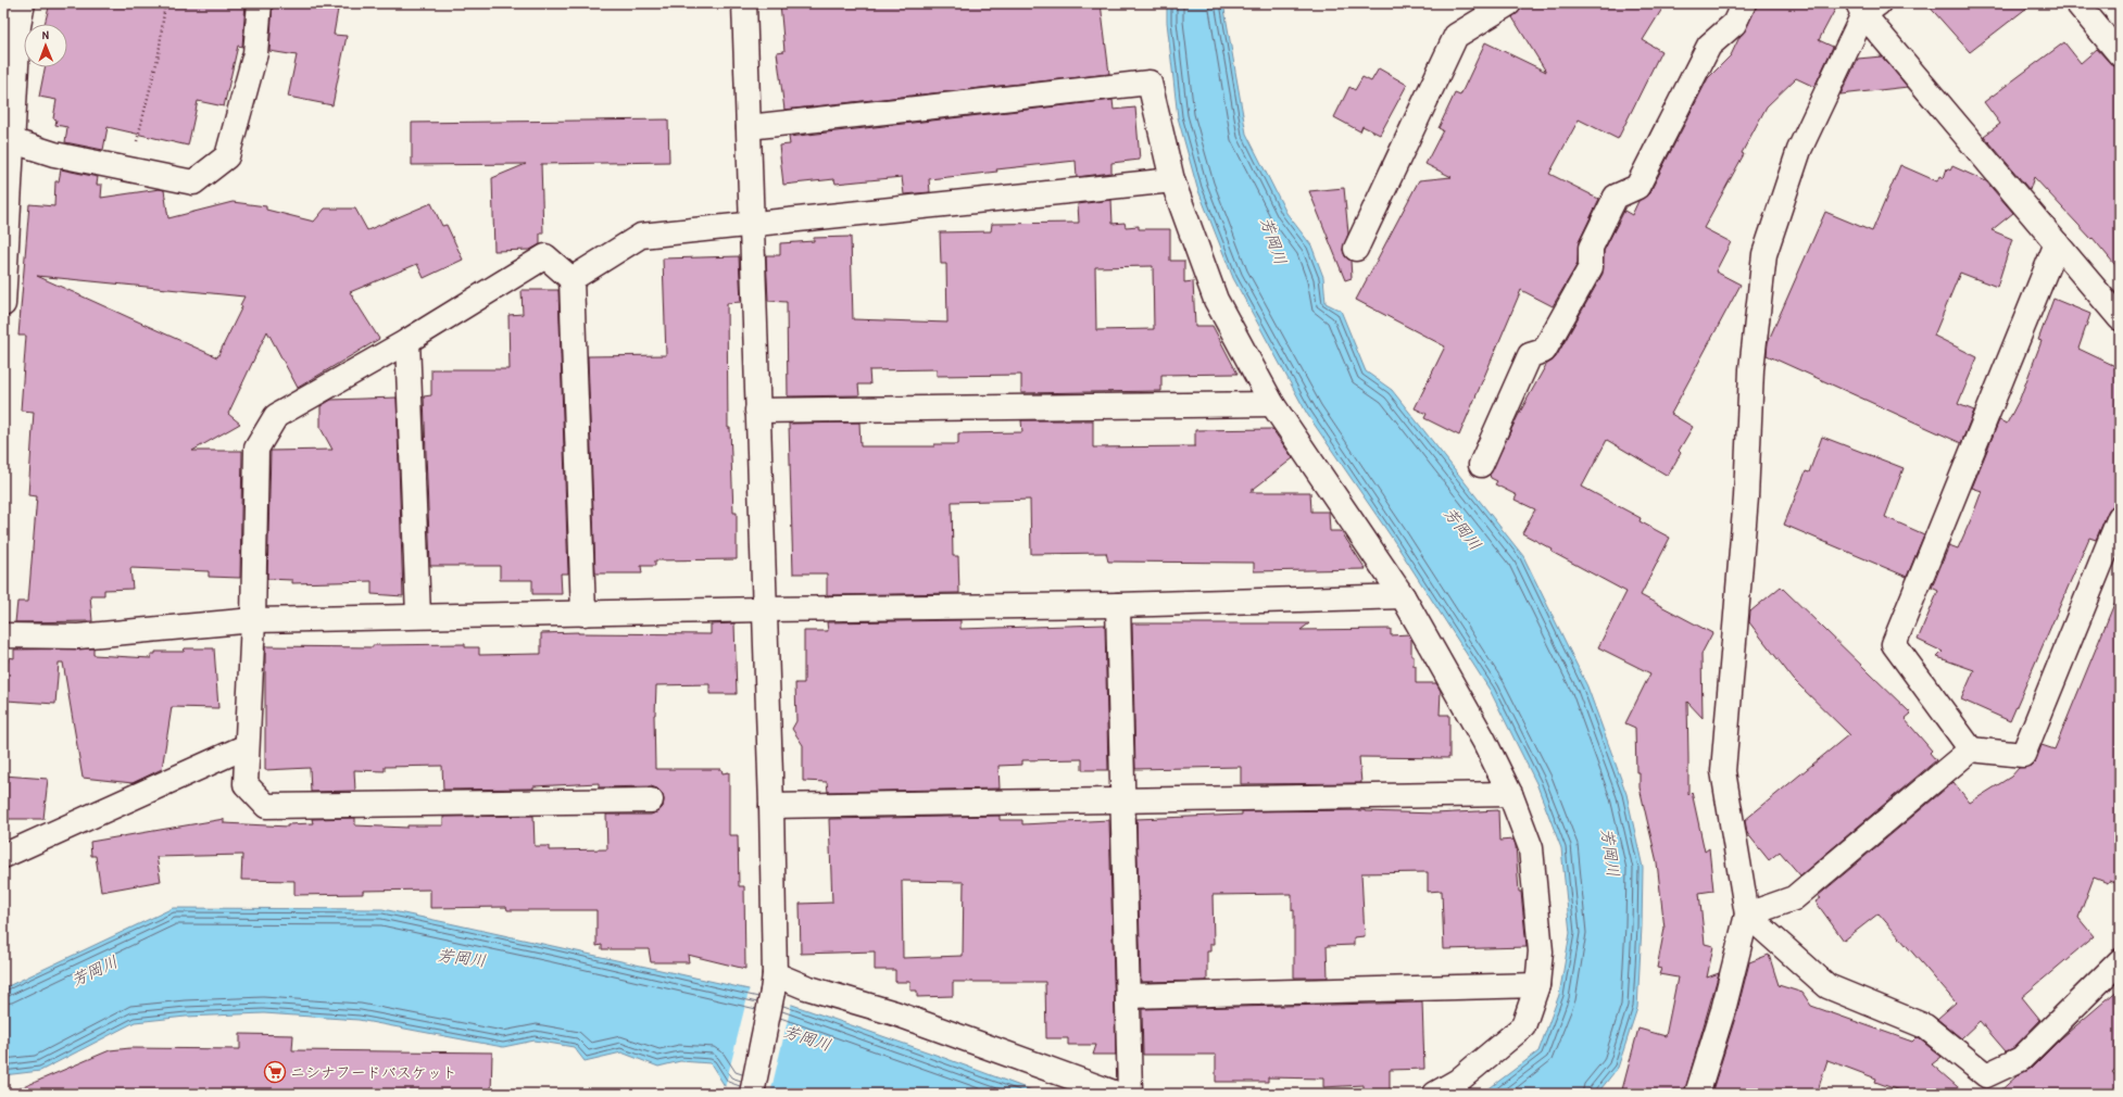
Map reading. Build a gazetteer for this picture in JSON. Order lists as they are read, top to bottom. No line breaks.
{"water":["芳岡川"],"places":{"supermarket":["ニシナフードバスケット"]},"north":"top"}
